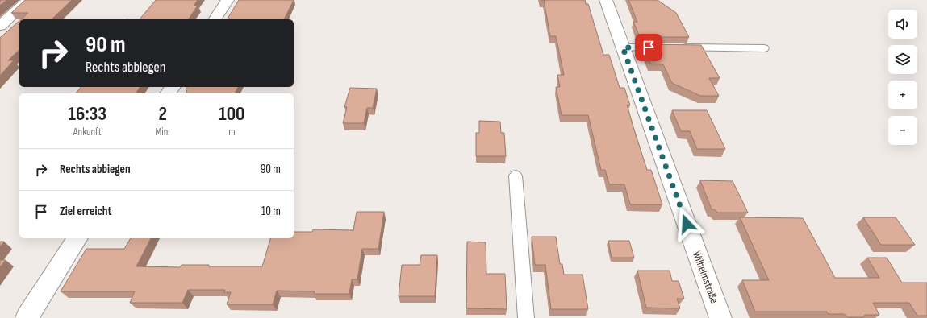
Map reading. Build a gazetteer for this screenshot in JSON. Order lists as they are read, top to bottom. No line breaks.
{"streets":{"street":["Wilhelmstraße"]},"page":{"map_buttons":["+","−"],"turn":["90 m","Rechts abbiegen"],"eta":["16:33","Ankunft","2","Min.","100","m"],"list":[{"name":"Rechts abbiegen","value":"90 m"},{"name":"Ziel erreicht","value":"10 m"}]}}
